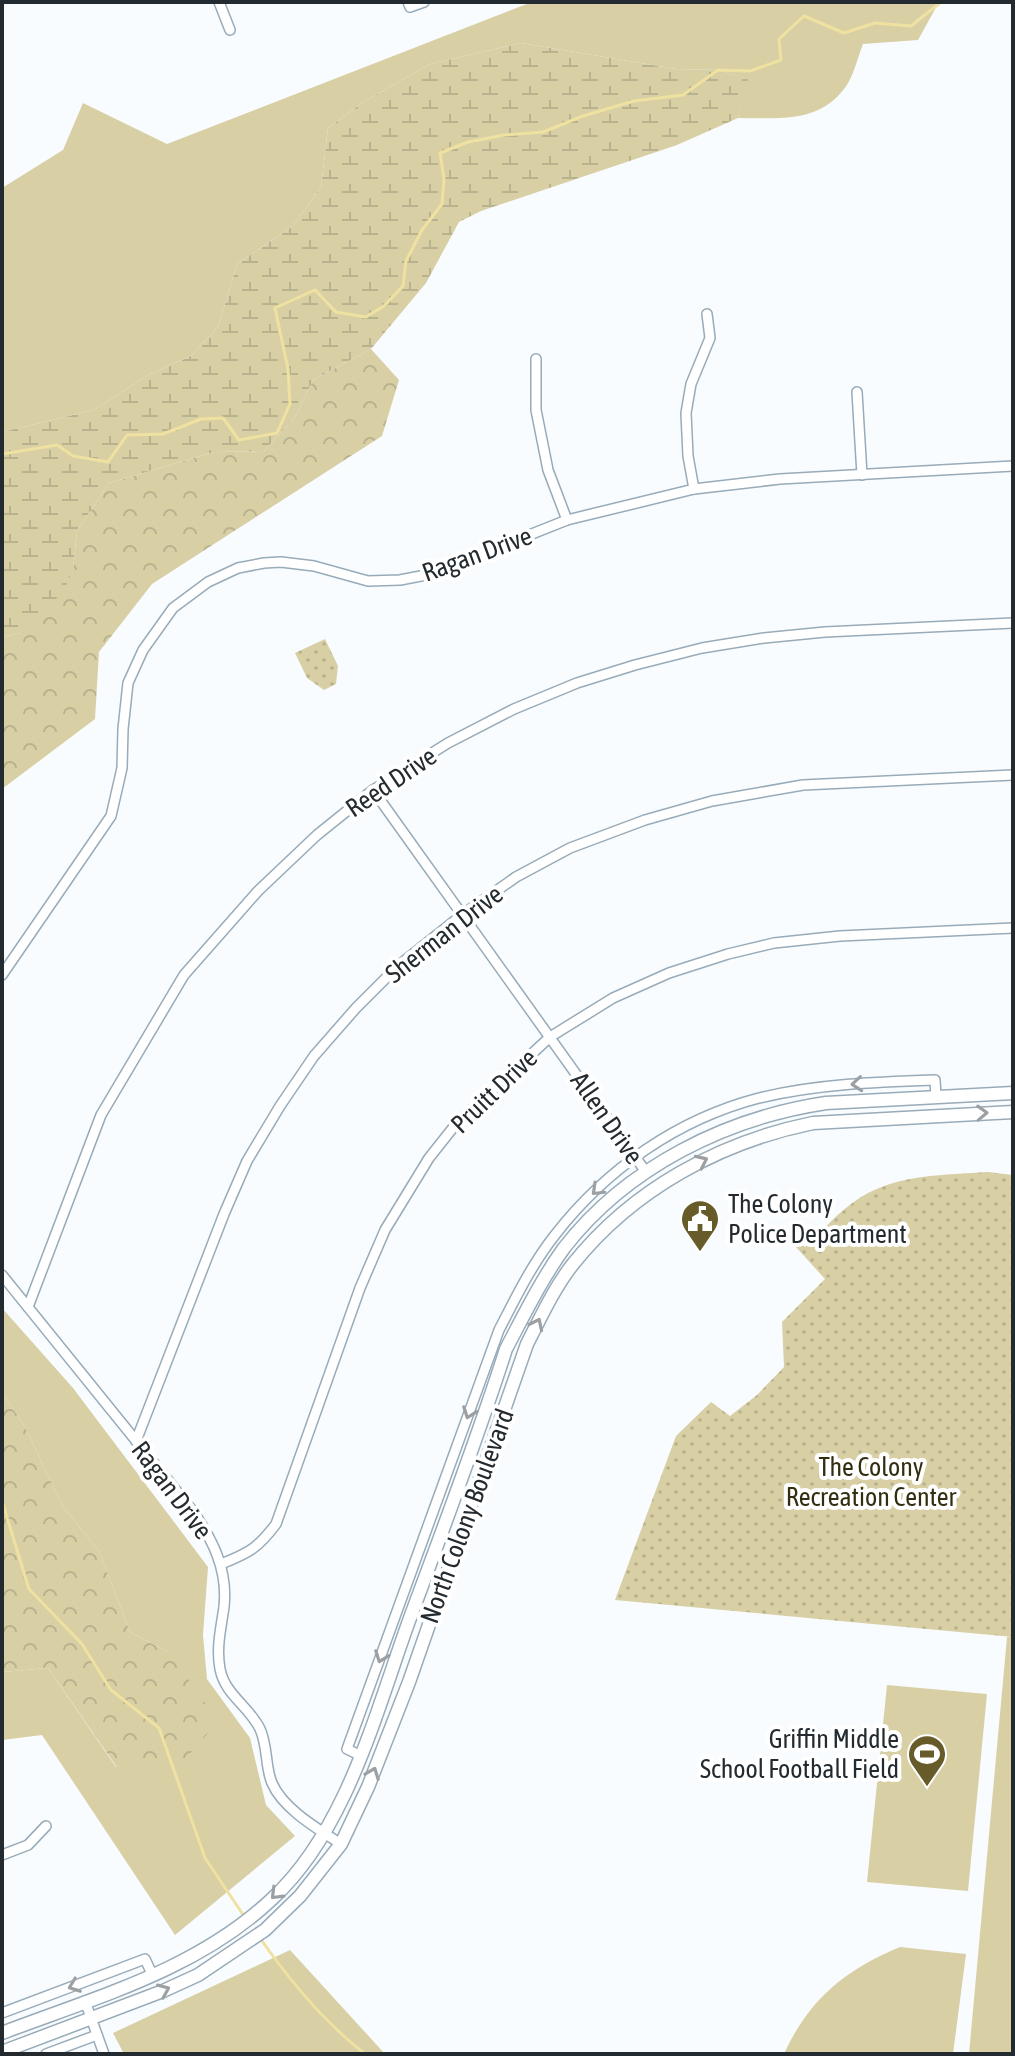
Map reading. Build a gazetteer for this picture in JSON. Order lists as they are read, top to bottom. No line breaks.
{"streets":{"main road":["North Colony Boulevard"],"street":["Ragan Drive","Reed Drive","Sherman Drive","Pruitt Drive","Allen Drive"]},"crossings":[["Ragan Drive","Reed Drive"],["Ragan Drive","Sherman Drive"],["Ragan Drive","Pruitt Drive"],["Ragan Drive","North Colony Boulevard"],["Reed Drive","Allen Drive"],["Sherman Drive","Allen Drive"],["Pruitt Drive","Allen Drive"],["Allen Drive","North Colony Boulevard"]],"parks":["The Colony Recreation Center"],"places":{"public building":["The Colony Police Department"],"sports":["Griffin Middle School Football Field"]}}
